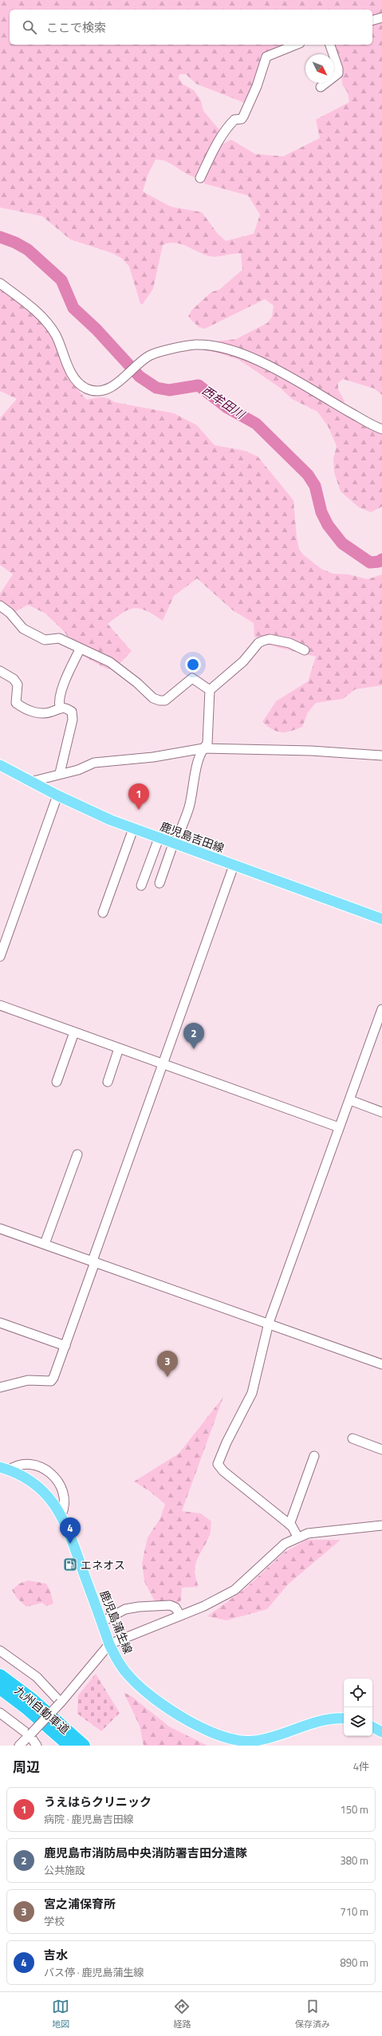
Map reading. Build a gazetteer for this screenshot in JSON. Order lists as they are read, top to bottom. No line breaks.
{"streets":{"highway":["九州自動車道"],"main road":["鹿児島吉田線","鹿児島蒲生線"]},"water":["西牟田川"],"places":{"fuel station":["エネオス"]},"north":"bottom right","page":{"search":"ここで検索","pins":["1","2","3","4"],"heading":["周辺","4件"],"list":[{"mark":"1","name":"うえはらクリニック","note":"病院 · 鹿児島吉田線","value":"150 m"},{"mark":"2","name":"鹿児島市消防局中央消防署吉田分遣隊","note":"公共施設","value":"380 m"},{"mark":"3","name":"宮之浦保育所","note":"学校","value":"710 m"},{"mark":"4","name":"吉水","note":"バス停 · 鹿児島蒲生線","value":"890 m"}],"nav":["地図","経路","保存済み"]}}
